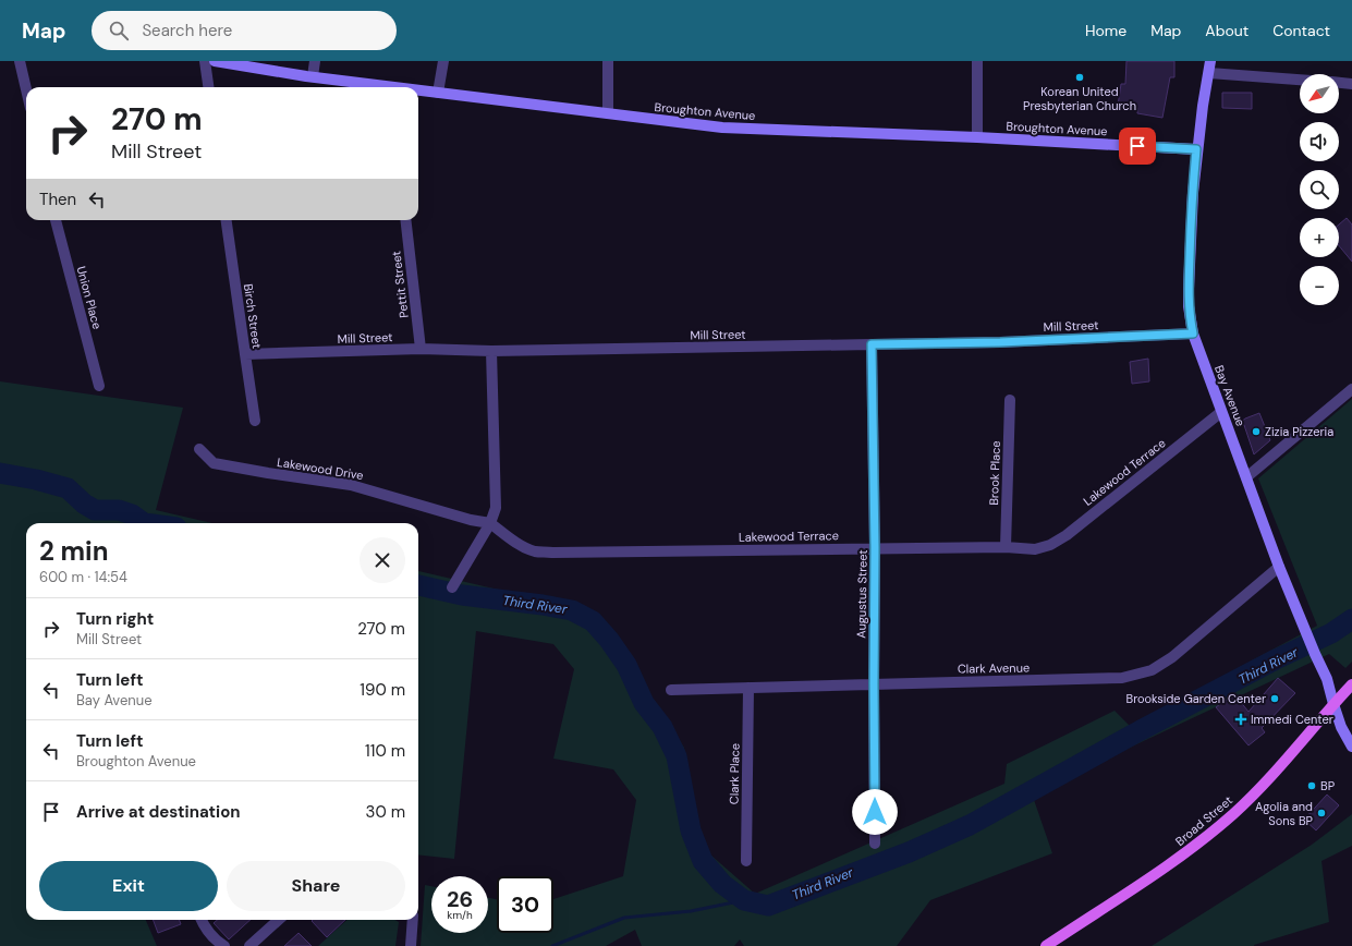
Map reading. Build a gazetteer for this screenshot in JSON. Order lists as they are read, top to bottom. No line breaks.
{"streets":{"main road":["Broad Street"],"street":["Broughton Avenue","Pettit Street","Union Place","Birch Street","Mill Street","Bay Avenue","Lakewood Drive","Lakewood Terrace","Brook Place","Augustus Street","Clark Avenue","Clark Place"]},"crossings":[["Broughton Avenue","Bay Avenue"],["Pettit Street","Mill Street"],["Birch Street","Mill Street"],["Mill Street","Bay Avenue"],["Mill Street","Augustus Street"],["Bay Avenue","Lakewood Terrace"],["Bay Avenue","Clark Avenue"],["Bay Avenue","Broad Street"],["Lakewood Drive","Lakewood Terrace"],["Lakewood Terrace","Brook Place"],["Lakewood Terrace","Augustus Street"],["Augustus Street","Clark Avenue"],["Clark Avenue","Clark Place"]],"water":["Third River"],"places":{"other":["Korean United Presbyterian Church","Zizia Pizzeria","Brookside Garden Center","BP","Agolia and Sons BP"],"health":["Immedi Center"]},"north":"bottom left","page":{"header":"Map","search":"Search here","nav":["Home","Map","About","Contact"],"map_buttons":["+","−"],"turn":["270 m","Mill Street"],"then":"Then","heading":["2 min","600 m · 14:54"],"list":[{"name":"Turn right","note":"Mill Street","value":"270 m"},{"name":"Turn left","note":"Bay Avenue","value":"190 m"},{"name":"Turn left","note":"Broughton Avenue","value":"110 m"},{"name":"Arrive at destination","value":"30 m"}],"buttons":["Exit","Share"],"speed":"26 km/h","limit":"30"}}
